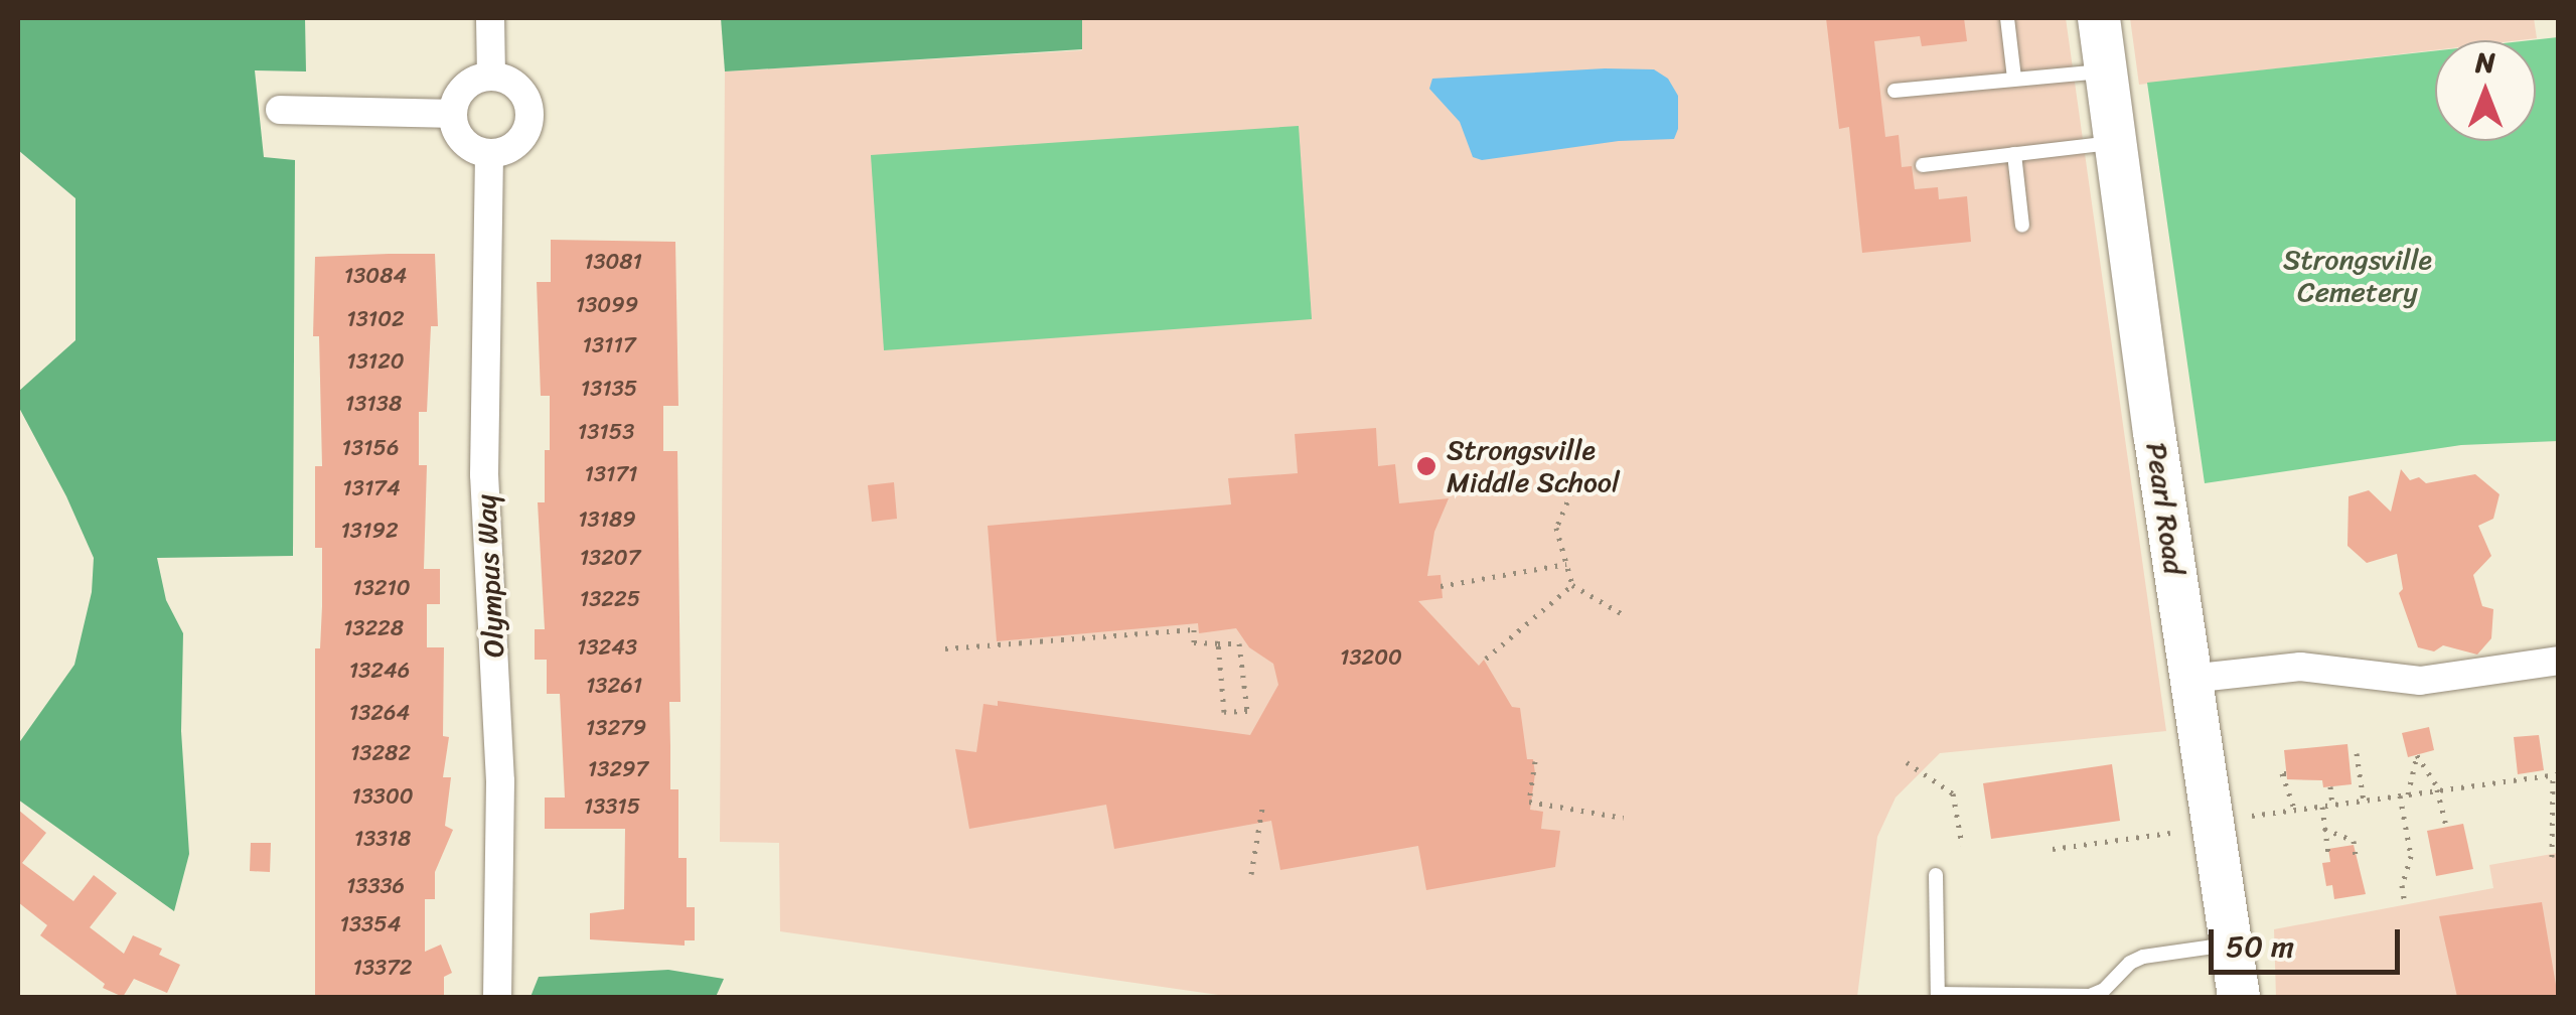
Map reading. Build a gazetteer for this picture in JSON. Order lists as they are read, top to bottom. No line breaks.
{"streets":{"main road":["Pearl Road"],"street":["Olympus Way"]},"parks":["Strongsville Cemetery"],"places":["Strongsville Middle School"],"house_numbers":["13081","13084","13099","13102","13117","13120","13135","13138","13153","13156","13171","13174","13189","13192","13207","13210","13225","13228","13243","13200","13246","13261","13264","13279","13282","13297","13300","13315","13318","13336","13354","13372"],"scale_bar":"50 m","north":"top"}
